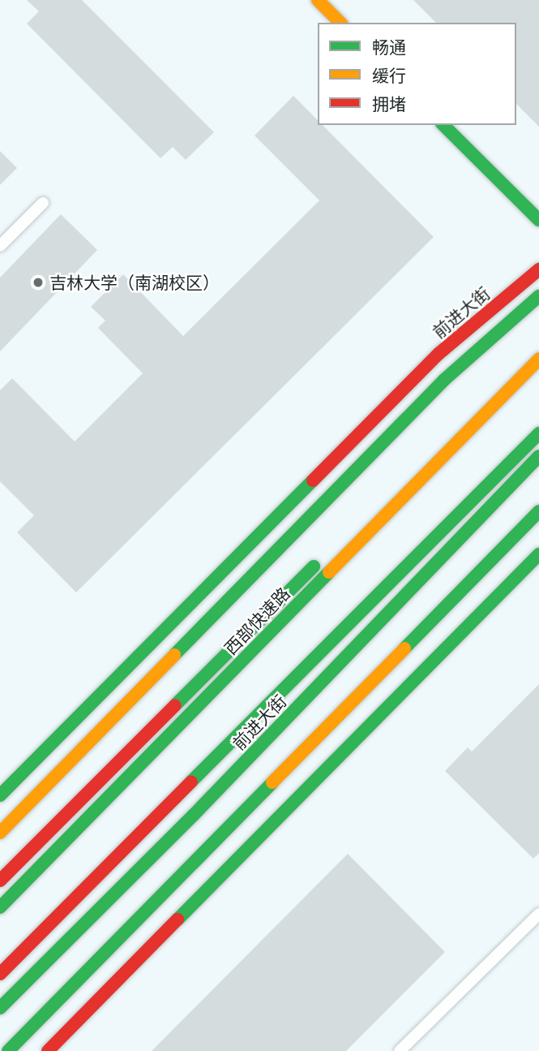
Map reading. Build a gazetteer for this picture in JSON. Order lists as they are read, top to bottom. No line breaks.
{"streets":{"main road":["前进大街","西部快速路"]},"places":["吉林大学（南湖校区）"],"legend":["畅通","缓行","拥堵"]}
